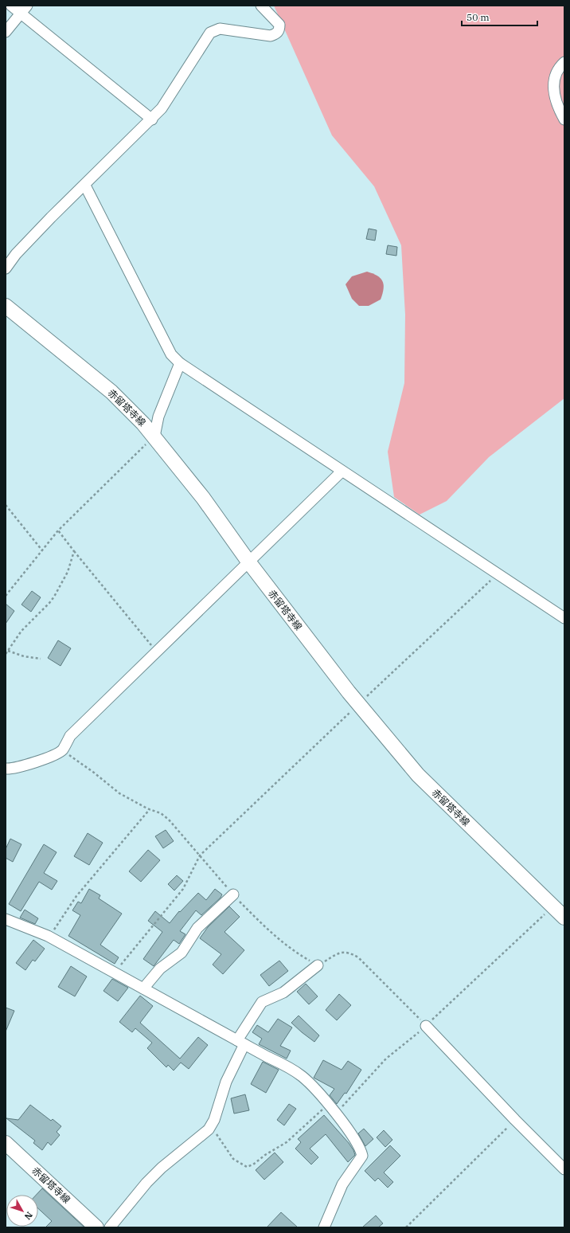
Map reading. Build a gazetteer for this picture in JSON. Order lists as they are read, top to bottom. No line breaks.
{"streets":{"main road":["赤留塔寺線"]},"scale_bar":"50 m","north":"bottom right"}
